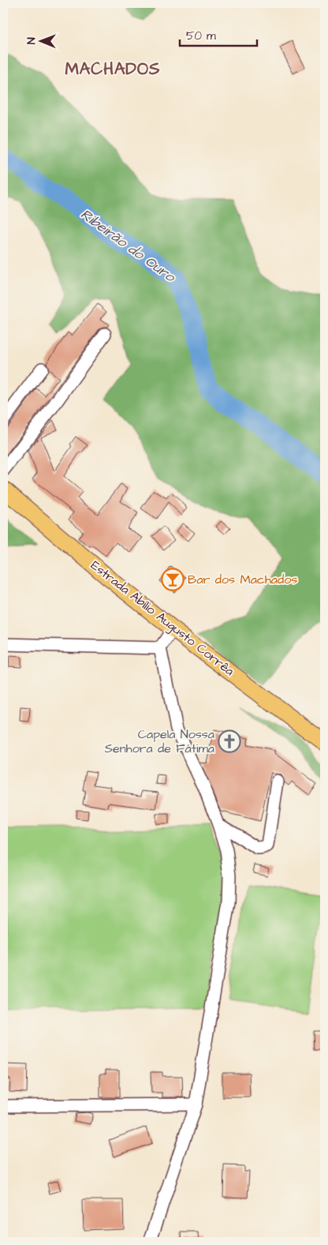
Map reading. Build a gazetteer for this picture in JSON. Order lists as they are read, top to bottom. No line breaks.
{"streets":{"main road":["Estrada Abílio Augusto Corrêa"]},"districts":["MACHADOS"],"water":["Ribeirão do Ouro"],"places":{"bar":["Bar dos Machados"],"church":["Capela Nossa Senhora de Fátima"]},"scale_bar":"50 m","north":"left"}
